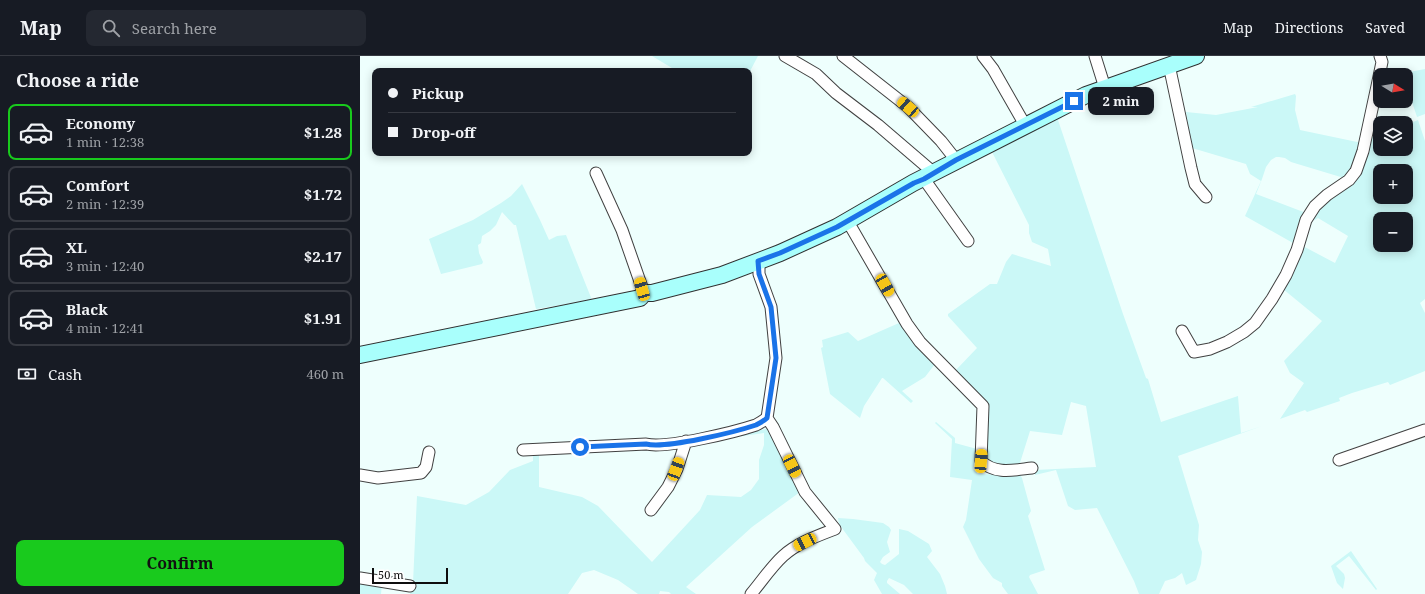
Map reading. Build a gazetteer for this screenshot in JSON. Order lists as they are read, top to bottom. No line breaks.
{"scale_bar":"50 m","north":"right","page":{"header":"Map","search":"Search here","nav":["Map","Directions","Saved"],"heading":"Choose a ride","map_buttons":["+","−"],"banner":["Pickup","Drop-off"],"bubble":"2 min","list":[{"name":"Economy","note":"1 min · 12:38","value":"$1.28"},{"name":"Comfort","note":"2 min · 12:39","value":"$1.72"},{"name":"XL","note":"3 min · 12:40","value":"$2.17"},{"name":"Black","note":"4 min · 12:41","value":"$1.91"}],"pay":["Cash","460 m"],"buttons":"Confirm","scale":"50 m"}}
